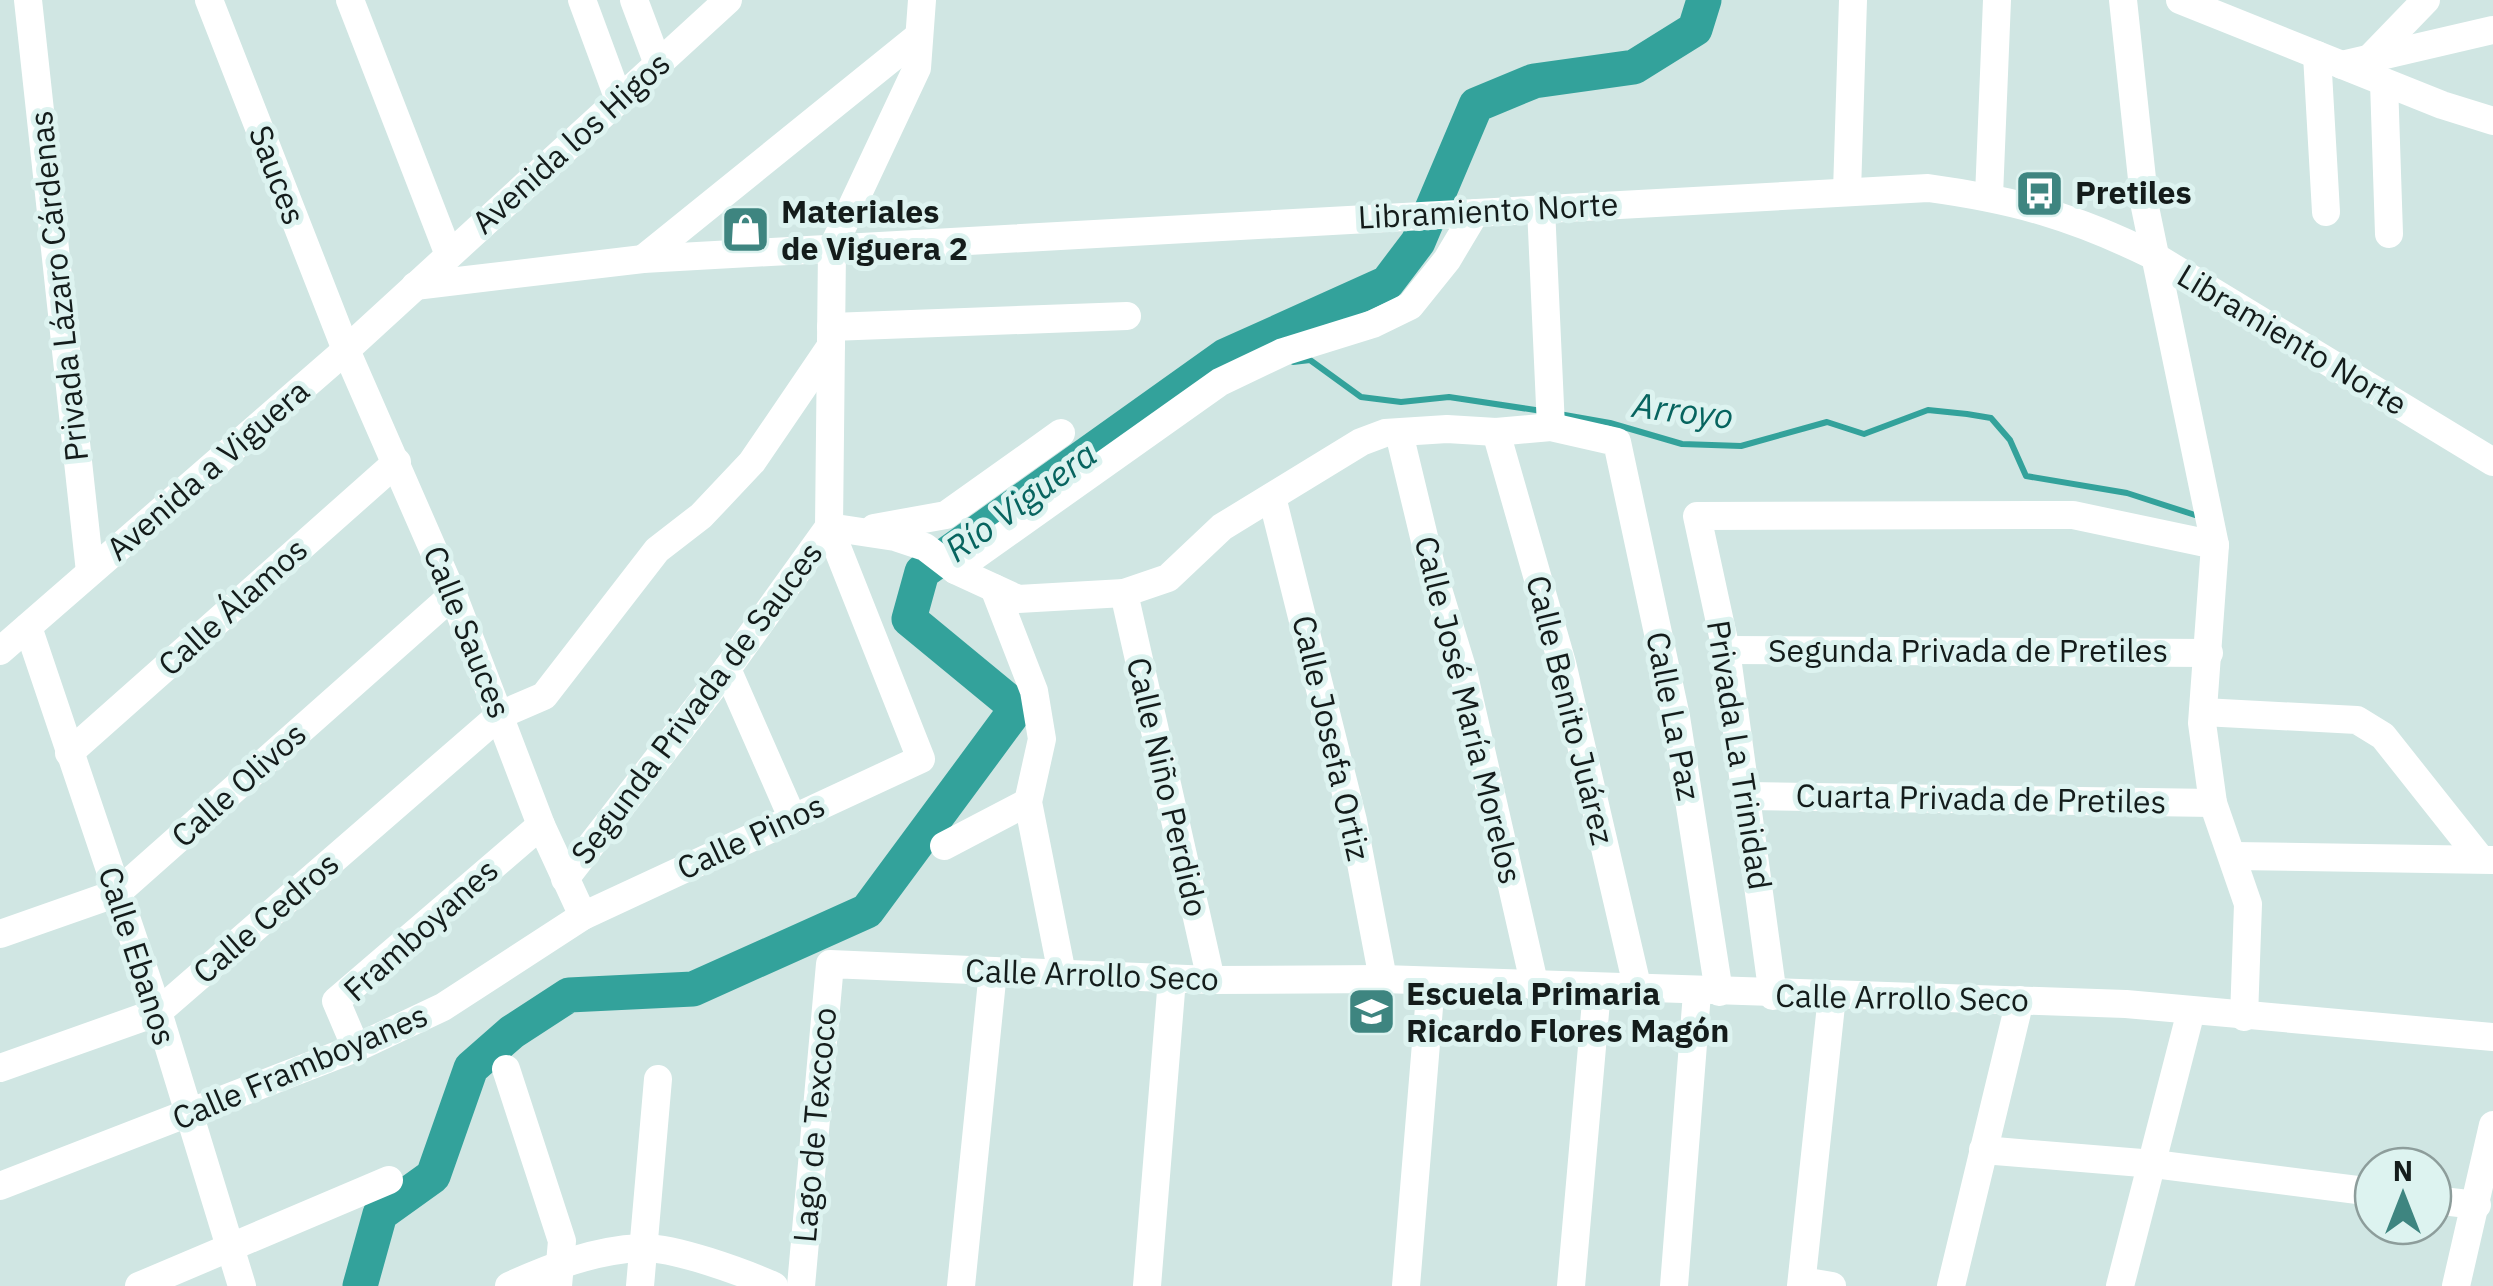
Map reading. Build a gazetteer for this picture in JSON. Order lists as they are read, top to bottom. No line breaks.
{"streets":{"street":["Avenida los Higos","Sauces","Libramiento Norte","Privada Lázaro Cárdenas","Avenida a Viguera","Calle Álamos","Calle Sauces","Segunda Privada de Pretiles","Segunda Privada de Sauces","Calle José María Morelos","Calle Benito Juárez","Calle La Paz","Calle Josefa Ortiz","Privada La Trinidad","Calle Olivos","Calle Niño Perdido","Cuarta Privada de Pretiles","Calle Pinos","Calle Cedros","Framboyanes","Calle Ebanos","Calle Arrollo Seco","Calle Framboyanes","Lago de Texcoco"]},"crossings":[["Avenida los Higos","Libramiento Norte"],["Avenida los Higos","Avenida a Viguera"],["Sauces","Avenida a Viguera"],["Sauces","Calle Sauces"],["Libramiento Norte","Avenida a Viguera"],["Privada Lázaro Cárdenas","Avenida a Viguera"],["Avenida a Viguera","Calle Sauces"],["Avenida a Viguera","Calle Ebanos"],["Calle Álamos","Calle Sauces"],["Calle Álamos","Calle Ebanos"],["Calle Sauces","Segunda Privada de Sauces"],["Calle Sauces","Calle Olivos"],["Calle Sauces","Calle Pinos"],["Calle Sauces","Calle Cedros"],["Calle Sauces","Framboyanes"],["Calle Sauces","Calle Framboyanes"],["Segunda Privada de Pretiles","Privada La Trinidad"],["Segunda Privada de Sauces","Calle Pinos"],["Calle José María Morelos","Calle Arrollo Seco"],["Calle Benito Juárez","Calle Arrollo Seco"],["Calle La Paz","Calle Arrollo Seco"],["Calle Josefa Ortiz","Calle Arrollo Seco"],["Privada La Trinidad","Cuarta Privada de Pretiles"],["Privada La Trinidad","Calle Arrollo Seco"],["Calle Olivos","Calle Ebanos"],["Calle Niño Perdido","Calle Arrollo Seco"],["Calle Pinos","Calle Framboyanes"],["Calle Cedros","Calle Ebanos"],["Framboyanes","Calle Framboyanes"],["Calle Ebanos","Calle Framboyanes"],["Calle Arrollo Seco","Lago de Texcoco"]],"water":["Arroyo","Río Viguera"],"places":{"bus stop":["Pretiles"],"shop":["Materiales de Viguera 2"],"school or university":["Escuela Primaria Ricardo Flores Magón"]},"north":"top"}
